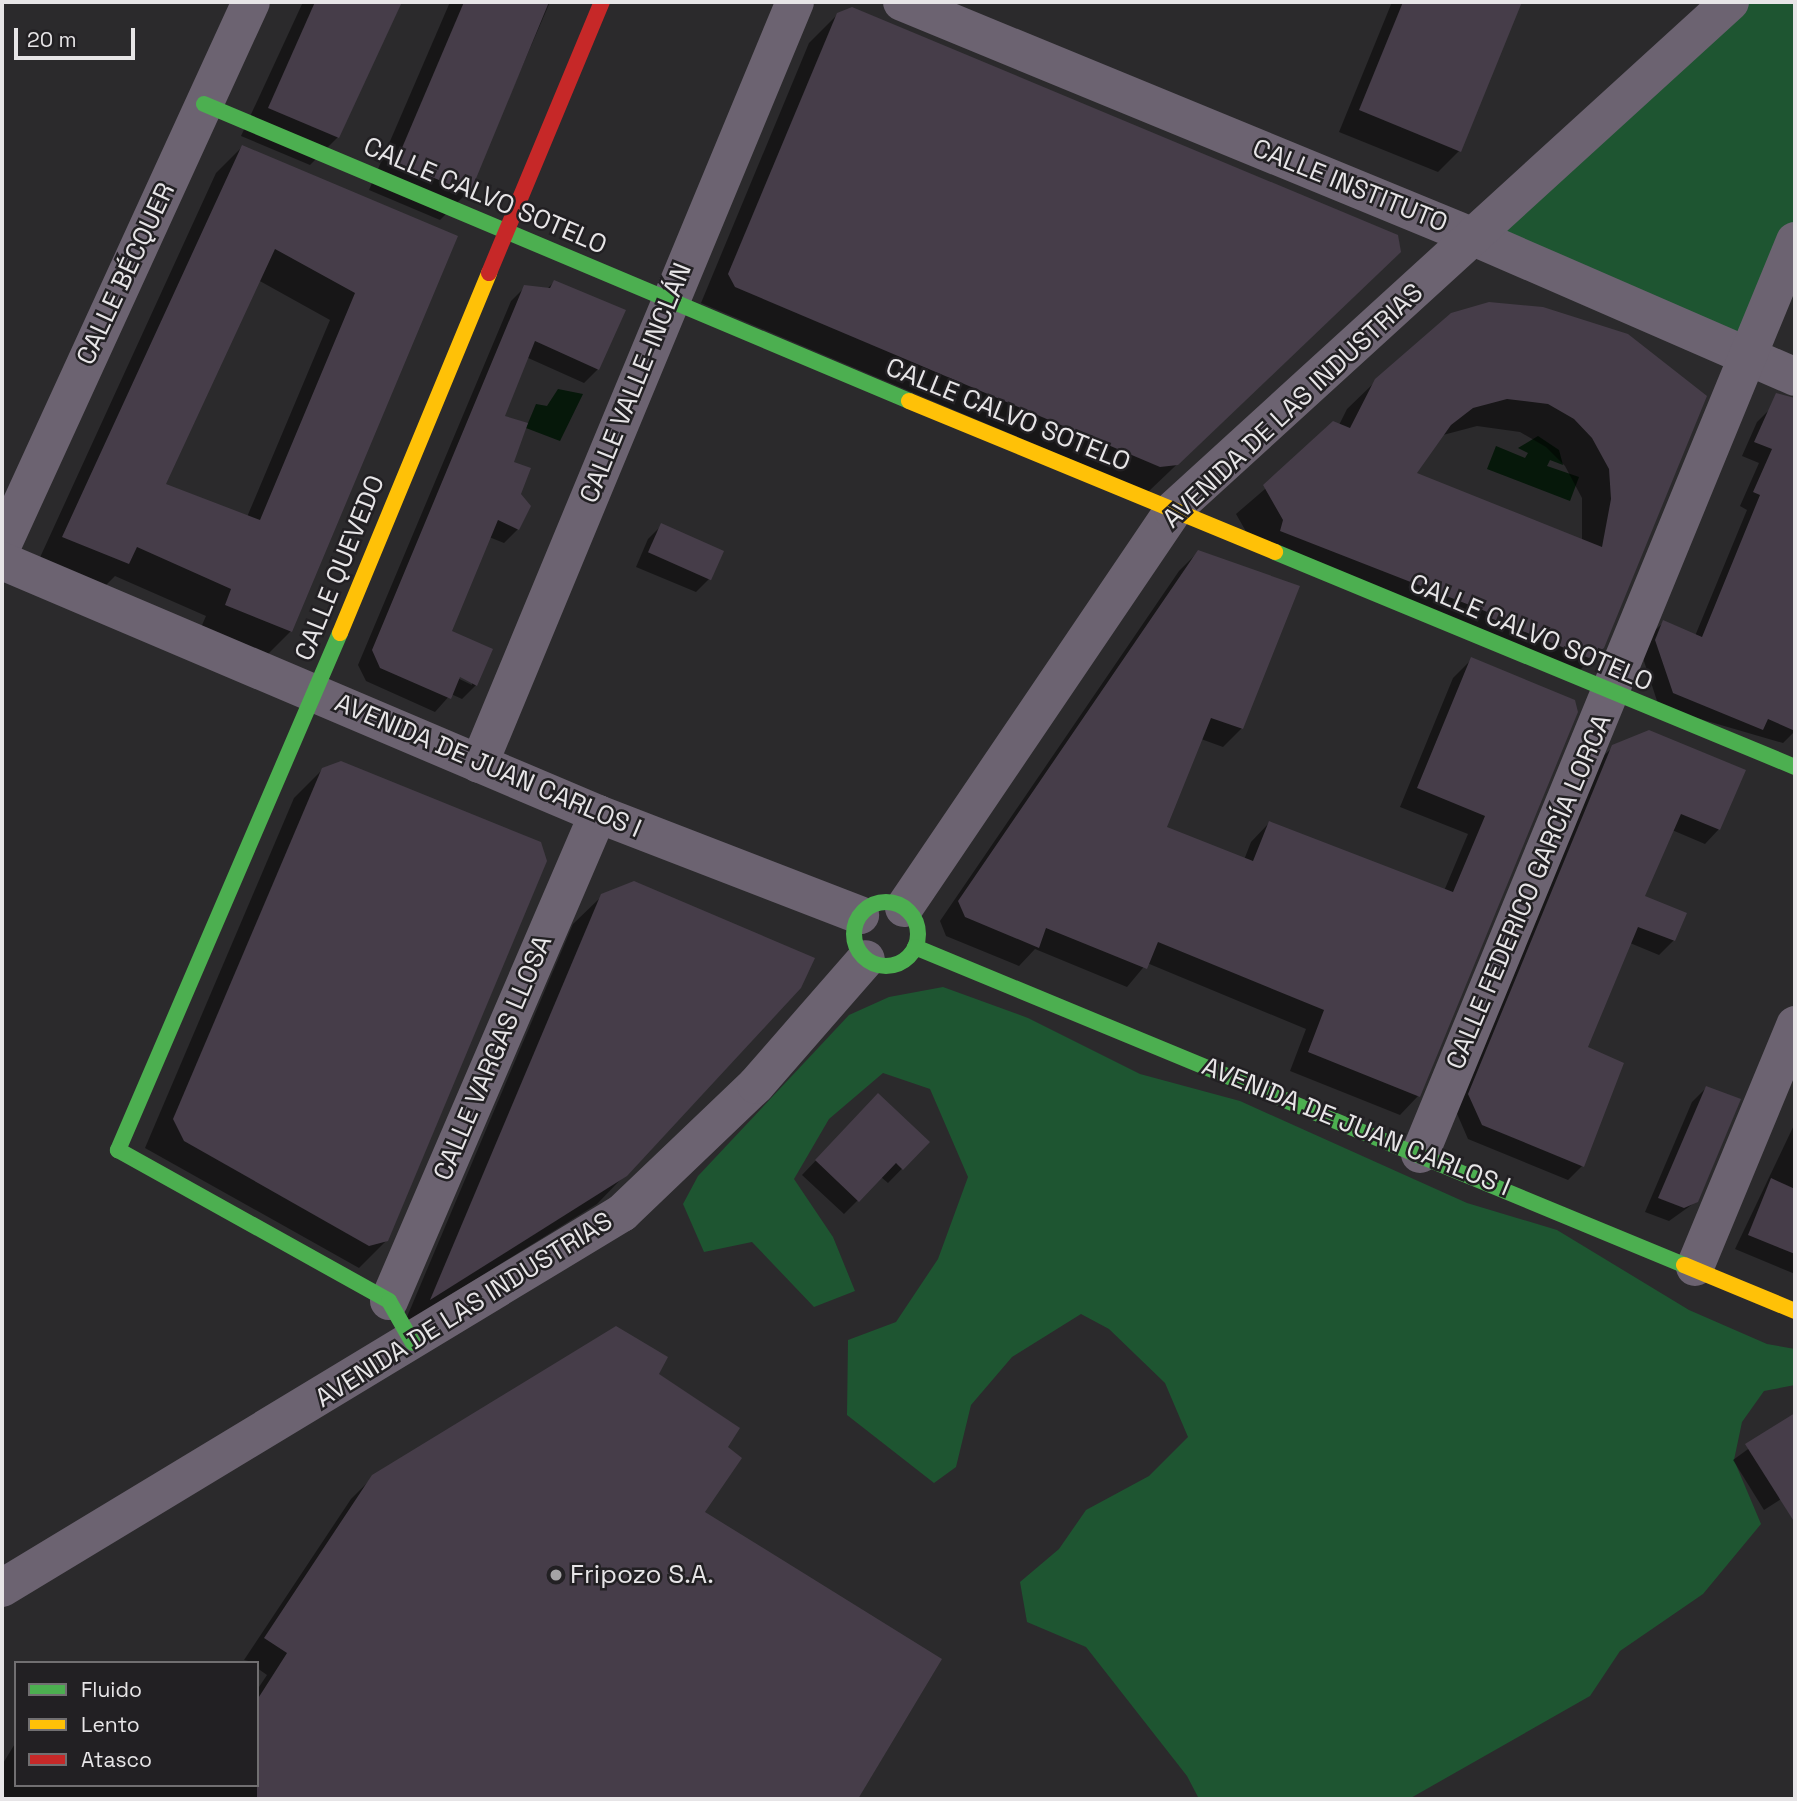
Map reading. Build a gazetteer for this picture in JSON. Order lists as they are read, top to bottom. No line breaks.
{"streets":{"street":["CALLE INSTITUTO","CALLE CALVO SOTELO","CALLE BÉCQUER","CALLE VALLE-INCLÁN","AVENIDA DE LAS INDUSTRIAS","CALLE QUEVEDO","AVENIDA DE JUAN CARLOS I","CALLE FEDERICO GARCÍA LORCA","CALLE VARGAS LLOSA"]},"crossings":[["CALLE INSTITUTO","AVENIDA DE LAS INDUSTRIAS"],["CALLE INSTITUTO","CALLE FEDERICO GARCÍA LORCA"],["CALLE CALVO SOTELO","CALLE BÉCQUER"],["CALLE CALVO SOTELO","CALLE VALLE-INCLÁN"],["CALLE CALVO SOTELO","AVENIDA DE LAS INDUSTRIAS"],["CALLE CALVO SOTELO","CALLE QUEVEDO"],["CALLE CALVO SOTELO","CALLE FEDERICO GARCÍA LORCA"],["CALLE VALLE-INCLÁN","AVENIDA DE JUAN CARLOS I"],["AVENIDA DE LAS INDUSTRIAS","AVENIDA DE JUAN CARLOS I"],["CALLE QUEVEDO","AVENIDA DE JUAN CARLOS I"],["CALLE QUEVEDO","CALLE VARGAS LLOSA"],["AVENIDA DE JUAN CARLOS I","CALLE FEDERICO GARCÍA LORCA"],["AVENIDA DE JUAN CARLOS I","CALLE VARGAS LLOSA"]],"places":["Fripozo S.A."],"legend":["Fluido","Lento","Atasco"],"scale_bar":"20 m"}
